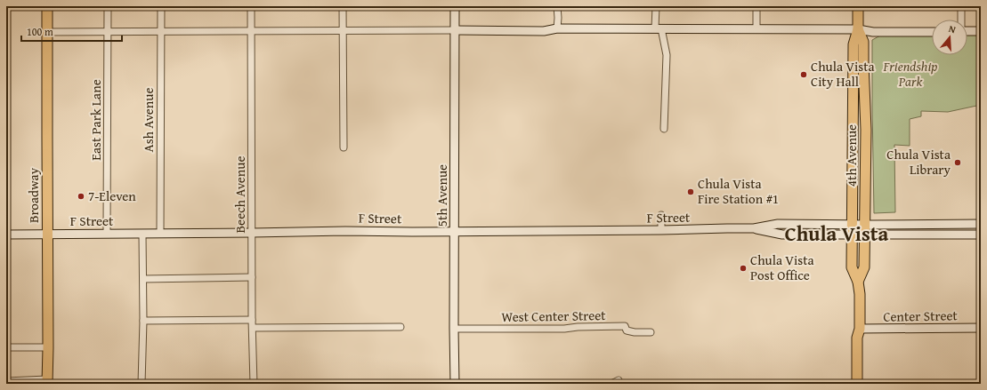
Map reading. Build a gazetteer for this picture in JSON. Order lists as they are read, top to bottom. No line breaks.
{"streets":{"main road":["4th Avenue","Broadway","5th Avenue","F Street","Center Street"],"street":["East Park Lane","Ash Avenue","Beech Avenue","West Center Street"]},"crossings":[["East Park Lane","F Street"],["Ash Avenue","F Street"],["4th Avenue","F Street"],["4th Avenue","Center Street"],["Beech Avenue","F Street"],["Broadway","F Street"],["5th Avenue","F Street"],["5th Avenue","West Center Street"]],"districts":["Chula Vista"],"parks":["Friendship Park"],"places":["Chula Vista City Hall","Chula Vista Library","Chula Vista Fire Station #1","7-Eleven","Chula Vista Post Office"],"scale_bar":"100 m","north":"top"}
